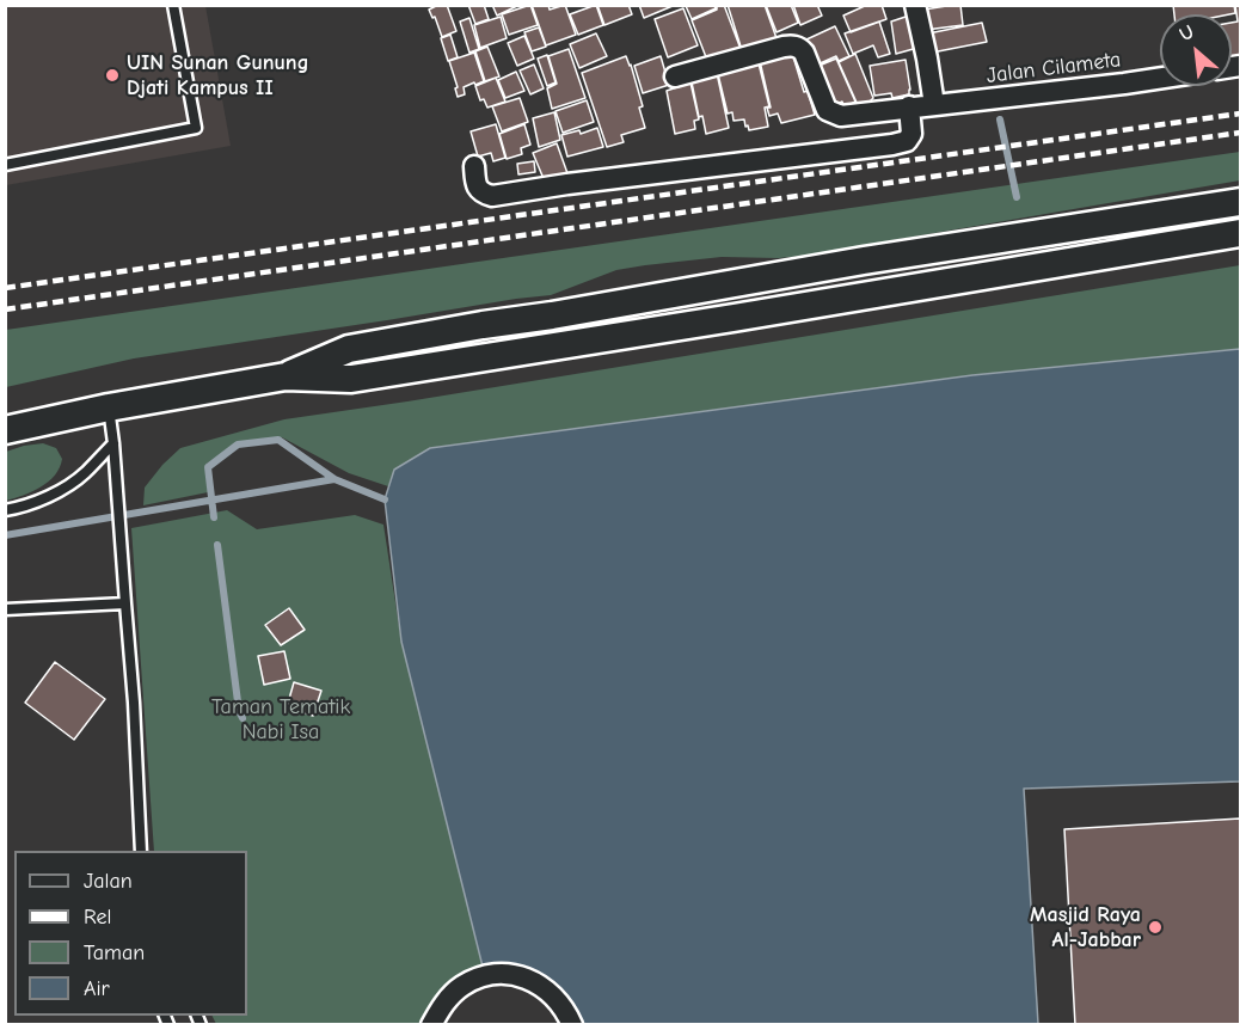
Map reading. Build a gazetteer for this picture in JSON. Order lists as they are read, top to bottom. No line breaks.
{"streets":{"street":["Jalan Cilameta"]},"parks":["Taman Tematik Nabi Isa"],"places":["UIN Sunan Gunung Djati Kampus II","Masjid Raya Al-Jabbar"],"legend":["Jalan","Rel","Taman","Air"],"north":"top left"}
